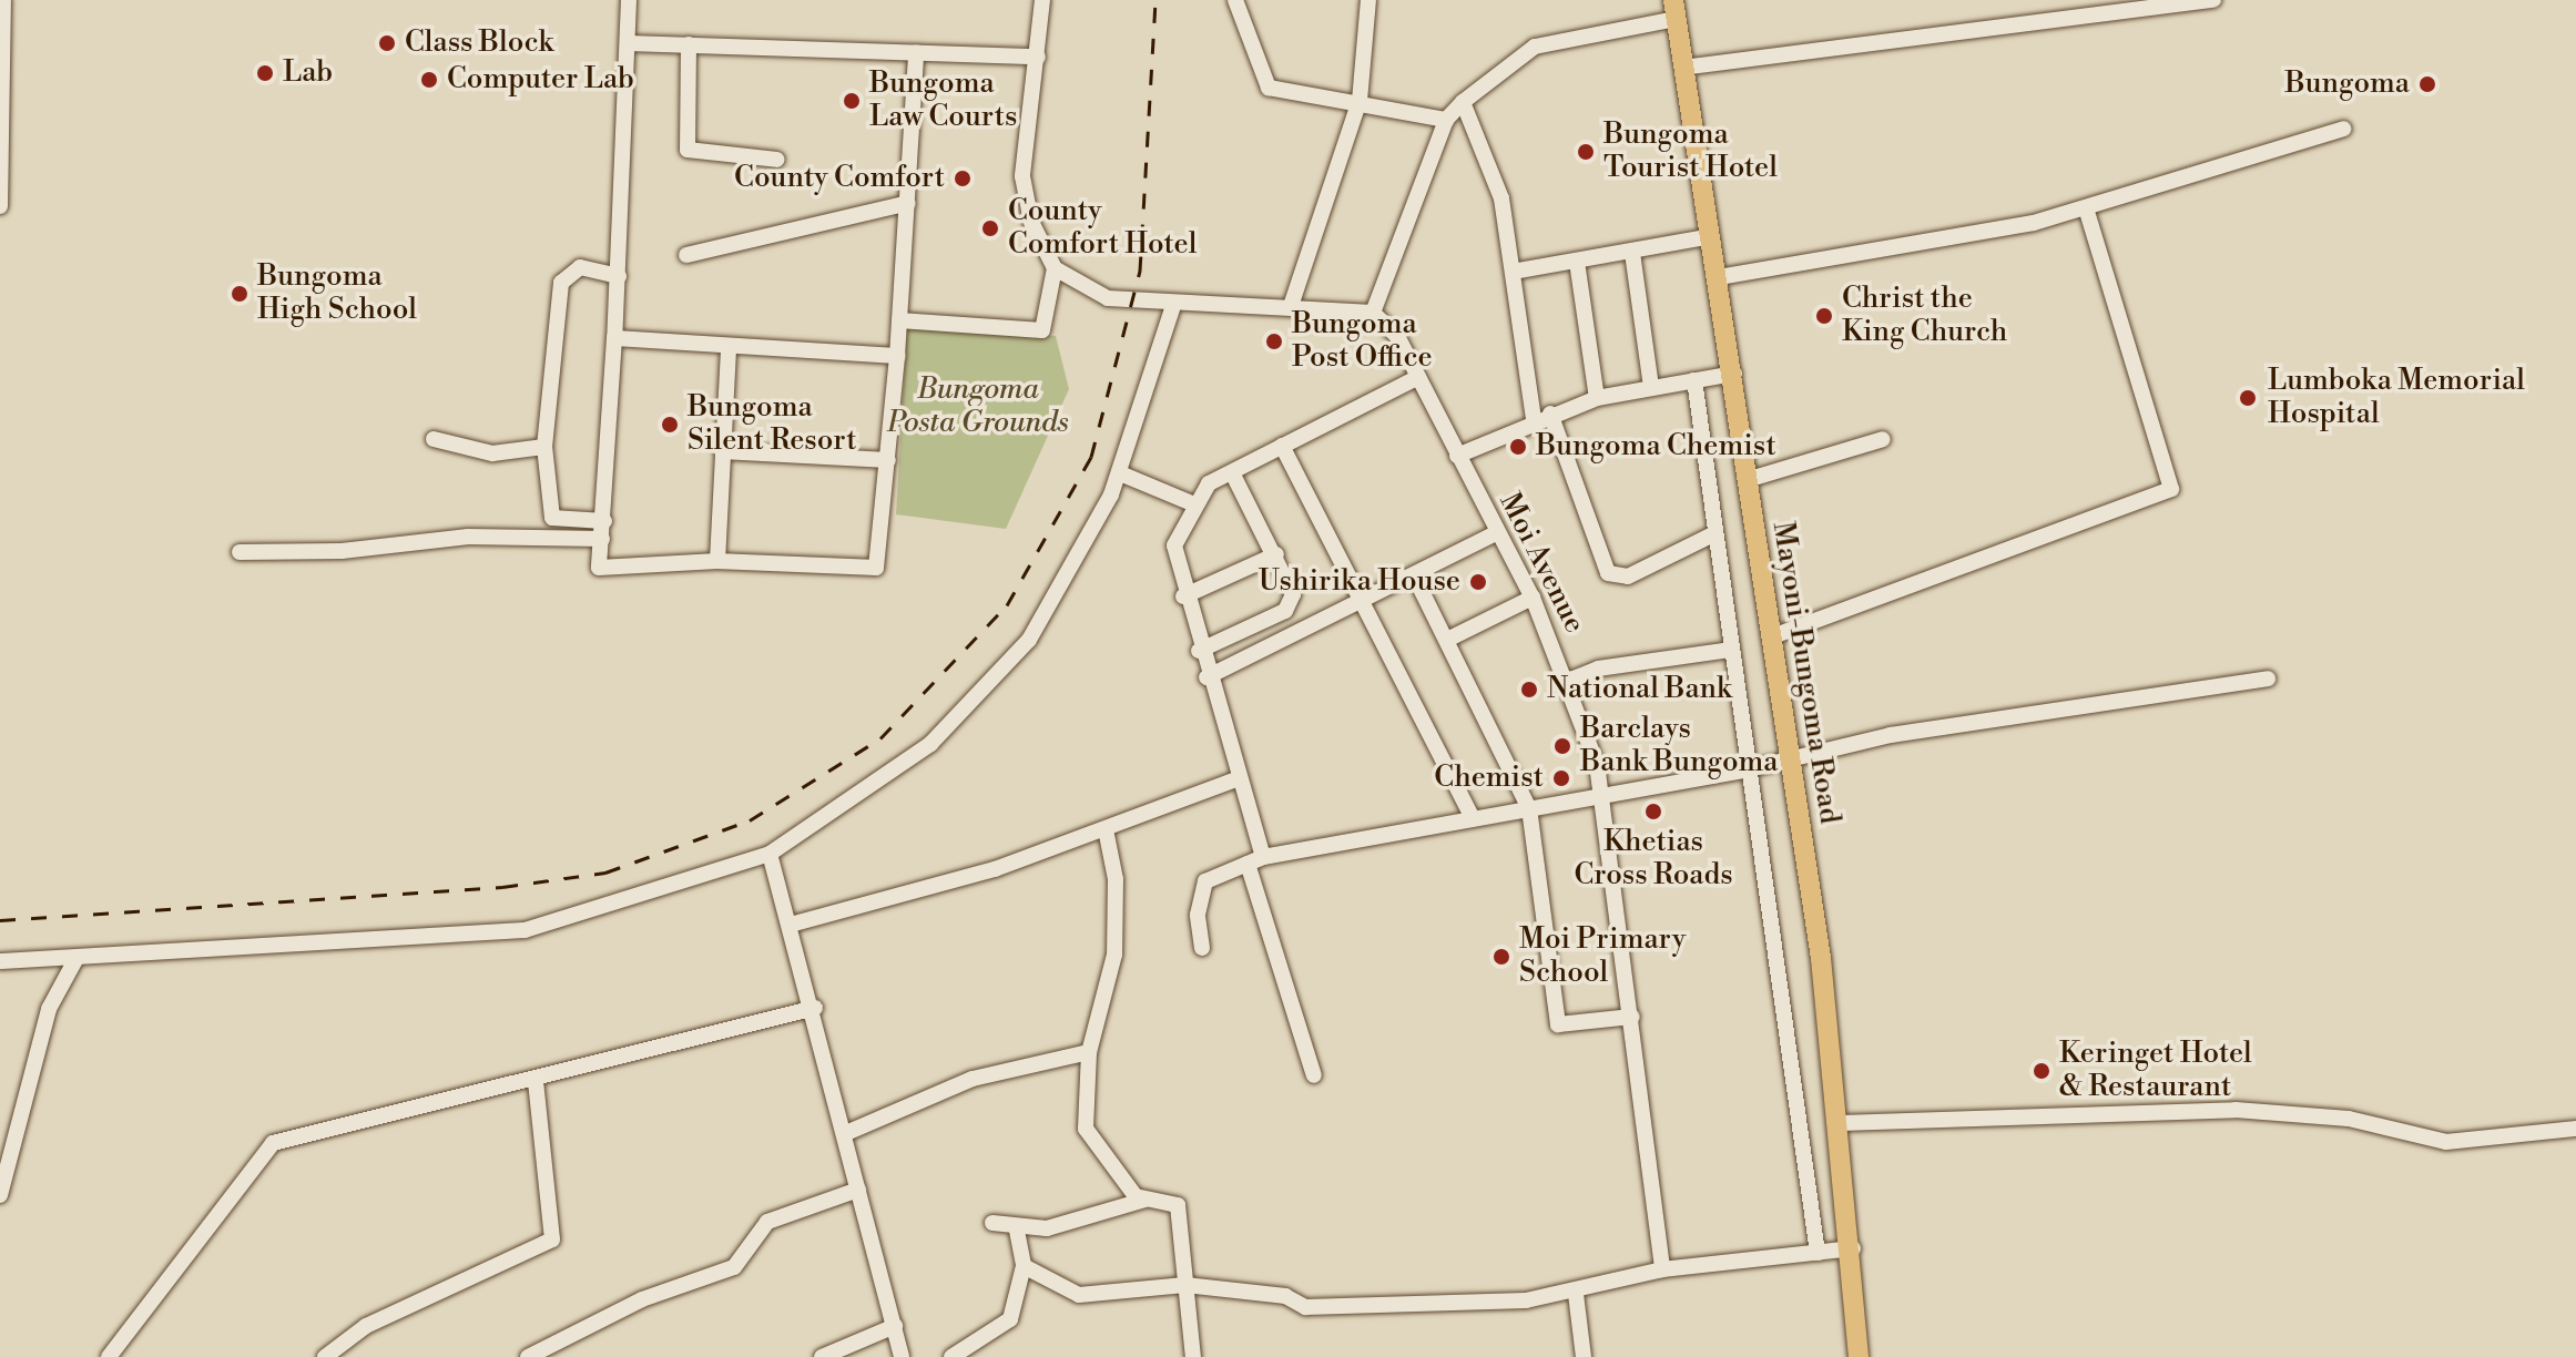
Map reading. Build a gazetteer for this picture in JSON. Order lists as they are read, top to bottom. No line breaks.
{"streets":{"main road":["Mayoni-Bungoma Road"],"street":["Moi Avenue"]},"parks":["Bungoma Posta Grounds"],"places":["Class Block","Lab","Computer Lab","Bungoma","Bungoma Law Courts","Bungoma Tourist Hotel","County Comfort","County Comfort Hotel","Bungoma High School","Christ the King Church","Bungoma Post Office","Lumboka Memorial Hospital","Bungoma Silent Resort","Bungoma Chemist","Ushirika House","National Bank","Barclays Bank Bungoma","Chemist","Khetias Cross Roads","Moi Primary School","Keringet Hotel & Restaurant"]}
